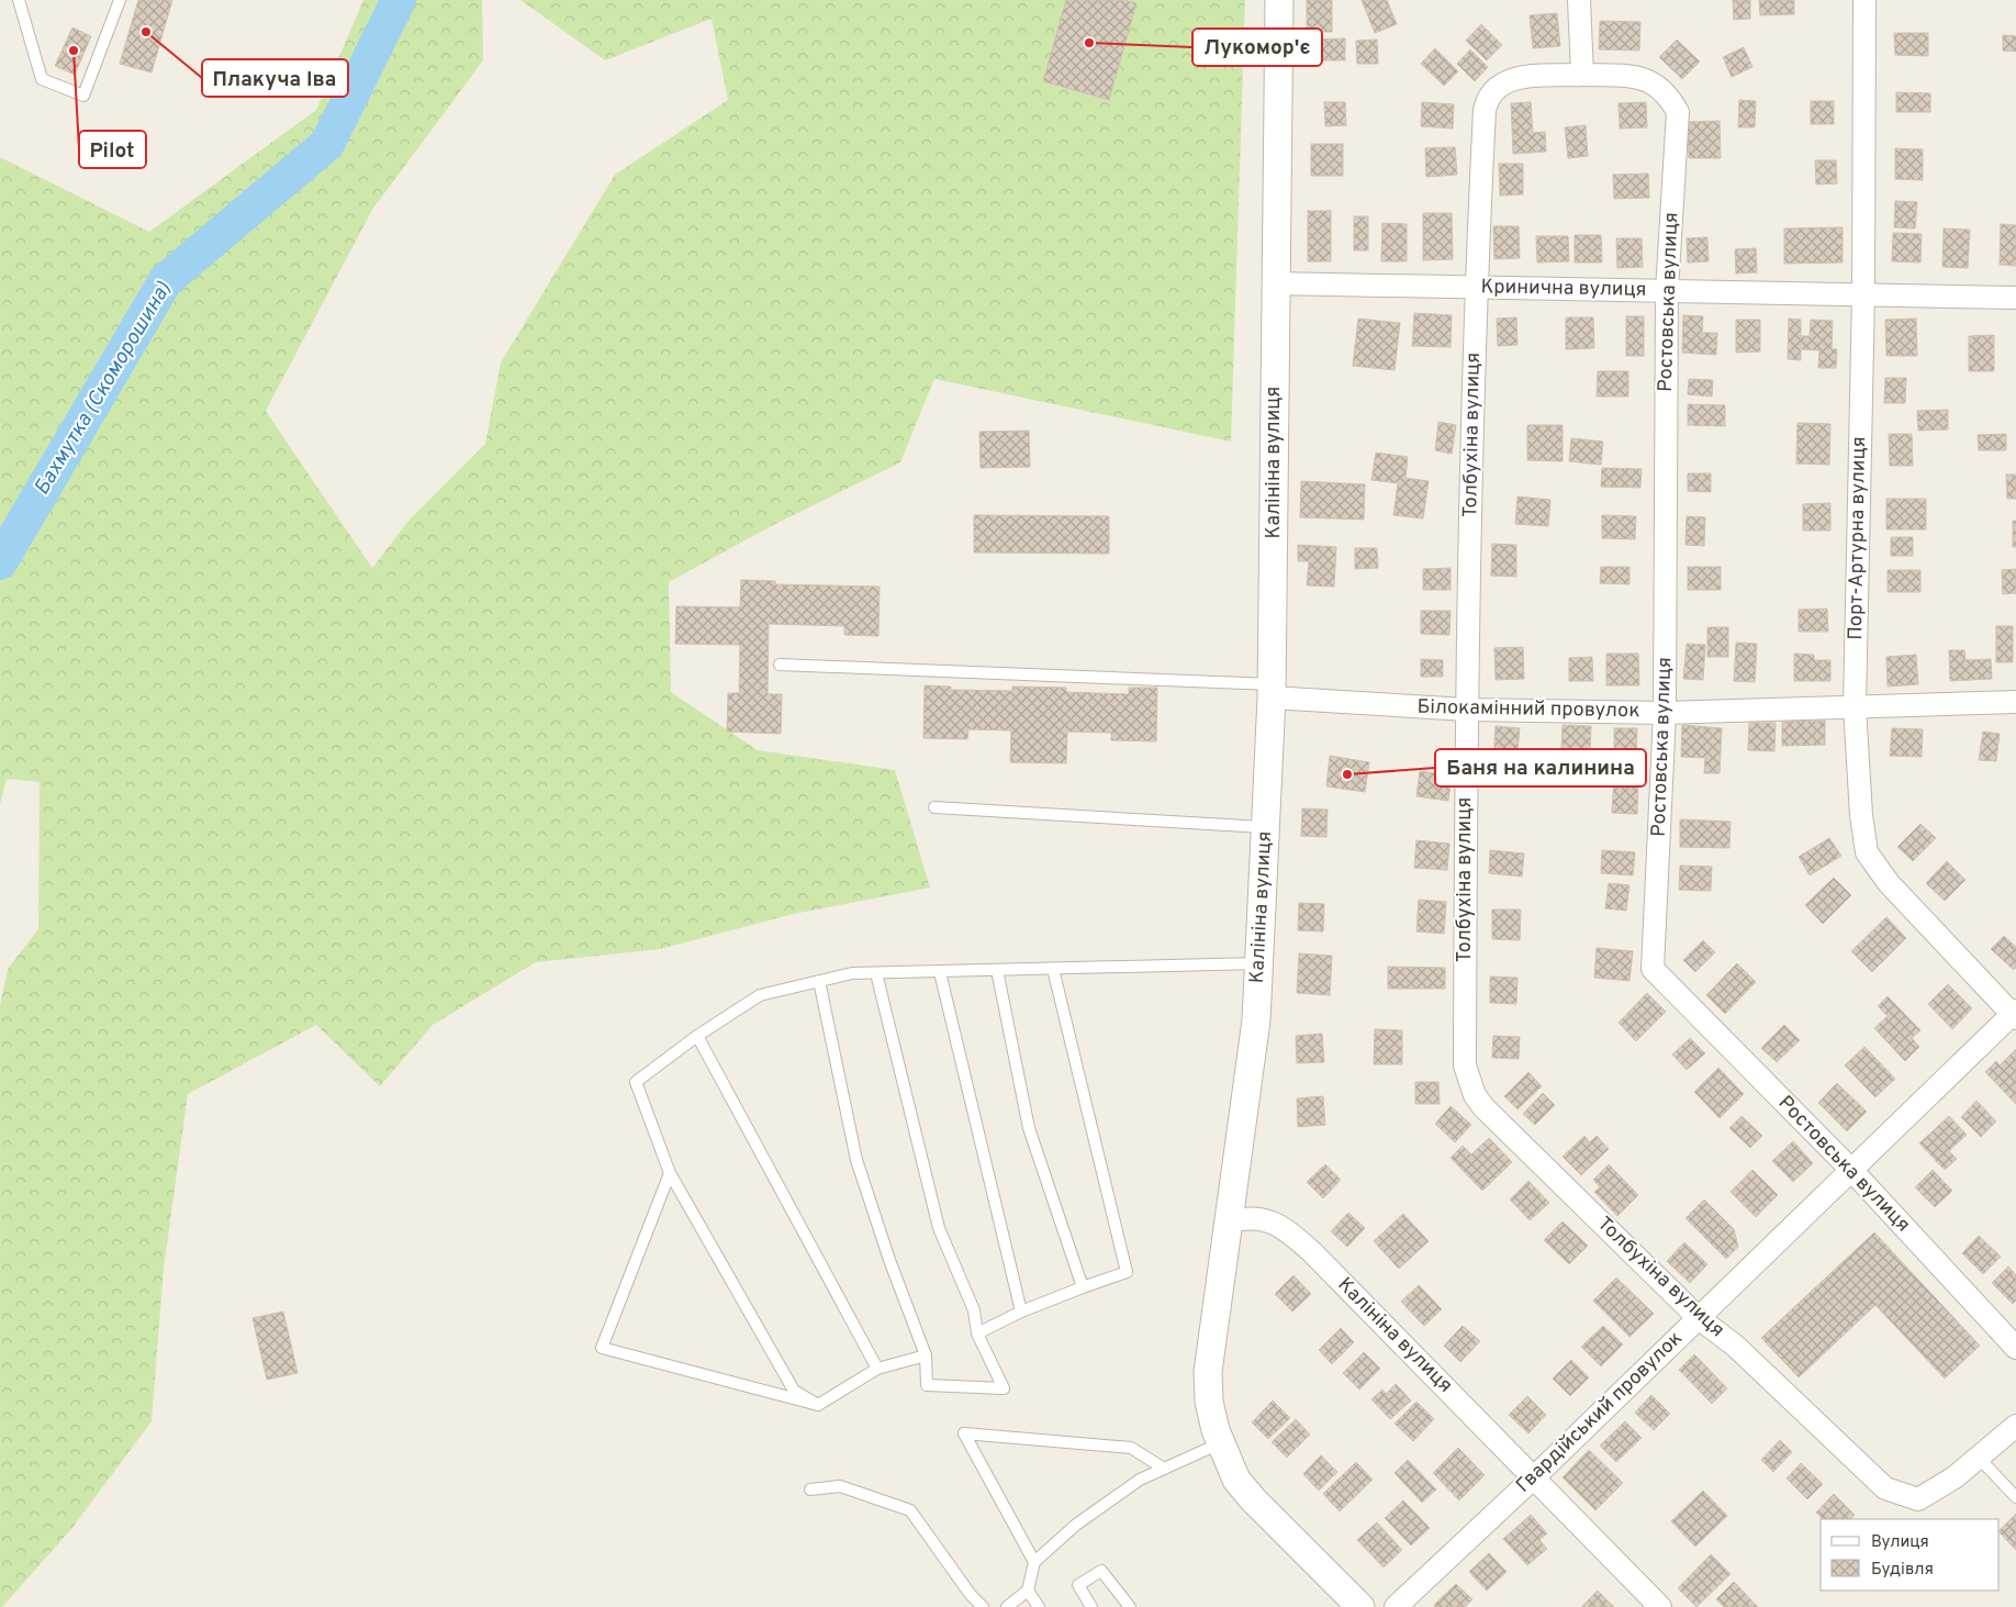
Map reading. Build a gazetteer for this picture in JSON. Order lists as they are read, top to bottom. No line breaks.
{"streets":{"street":["Кринична вулиця","Ростовська вулиця","Толбухіна вулиця","Калініна вулиця","Порт-Артурна вулиця","Білокамінний провулок","Гвардійський провулок"]},"crossings":[["Кринична вулиця","Ростовська вулиця"],["Кринична вулиця","Толбухіна вулиця"],["Кринична вулиця","Калініна вулиця"],["Кринична вулиця","Порт-Артурна вулиця"],["Ростовська вулиця","Толбухіна вулиця"],["Ростовська вулиця","Білокамінний провулок"],["Ростовська вулиця","Гвардійський провулок"],["Толбухіна вулиця","Білокамінний провулок"],["Толбухіна вулиця","Гвардійський провулок"],["Калініна вулиця","Білокамінний провулок"],["Калініна вулиця","Гвардійський провулок"],["Порт-Артурна вулиця","Білокамінний провулок"],["Порт-Артурна вулиця","Гвардійський провулок"]],"water":["Бахмутка (Скоморошина)"],"places":["Плакуча Іва","Лукомор'є","Pilot","Баня на калинина"],"legend":["Вулиця","Будівля"]}
